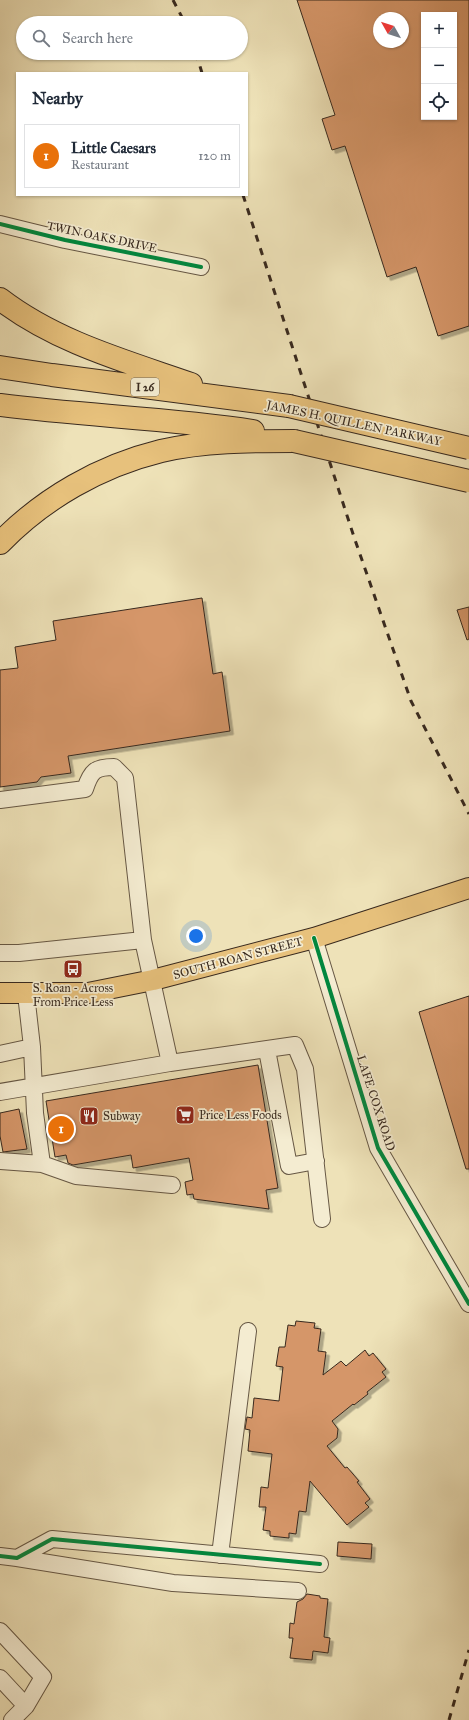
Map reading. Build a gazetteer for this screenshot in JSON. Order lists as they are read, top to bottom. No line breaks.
{"streets":{"highway":["I 26","JAMES H. QUILLEN PARKWAY"],"main road":["SOUTH ROAN STREET"],"street":["TWIN OAKS DRIVE","LAFE COX ROAD"]},"crossings":[["SOUTH ROAN STREET","LAFE COX ROAD"]],"places":{"bus stop":["S. Roan - Across From Price Less"],"supermarket":["Price Less Foods"],"restaurant":["Subway"]},"north":"top left","page":{"map_buttons":["+","−"],"search":"Search here","heading":"Nearby","list":[{"mark":"1","name":"Little Caesars","note":"Restaurant","value":"120 m"}],"pins":"1"}}
